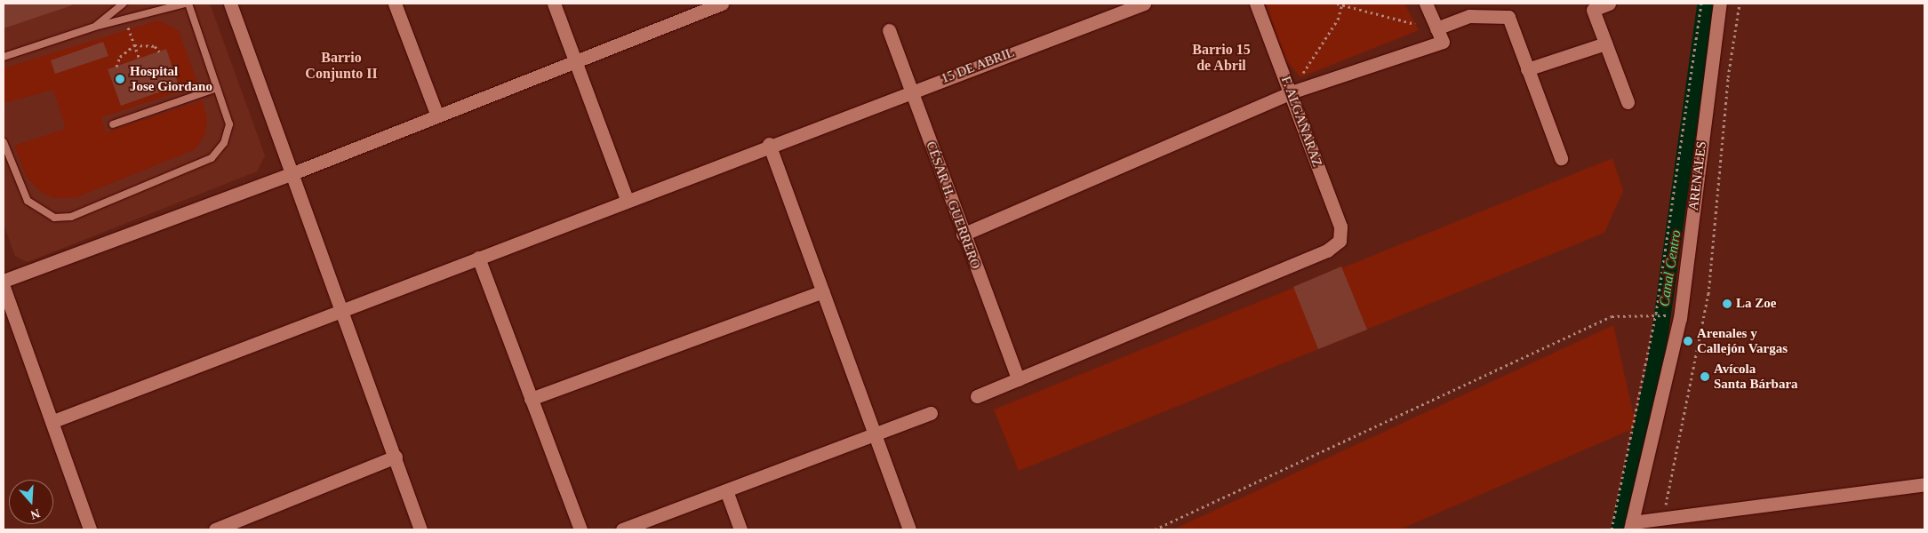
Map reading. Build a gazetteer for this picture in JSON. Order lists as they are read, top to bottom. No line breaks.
{"streets":{"street":["15 DE ABRIL","F. ALGAÑARAZ","ARENALES","CÉSAR H. GUERRERO"]},"crossings":[["15 DE ABRIL","CÉSAR H. GUERRERO"],["F. ALGAÑARAZ","CÉSAR H. GUERRERO"]],"districts":["Barrio 15 de Abril","Barrio Conjunto II"],"water":["Canal Centro"],"places":["Hospital Jose Giordano","La Zoe","Arenales y Callejón Vargas","Avícola Santa Bárbara"],"north":"bottom"}
